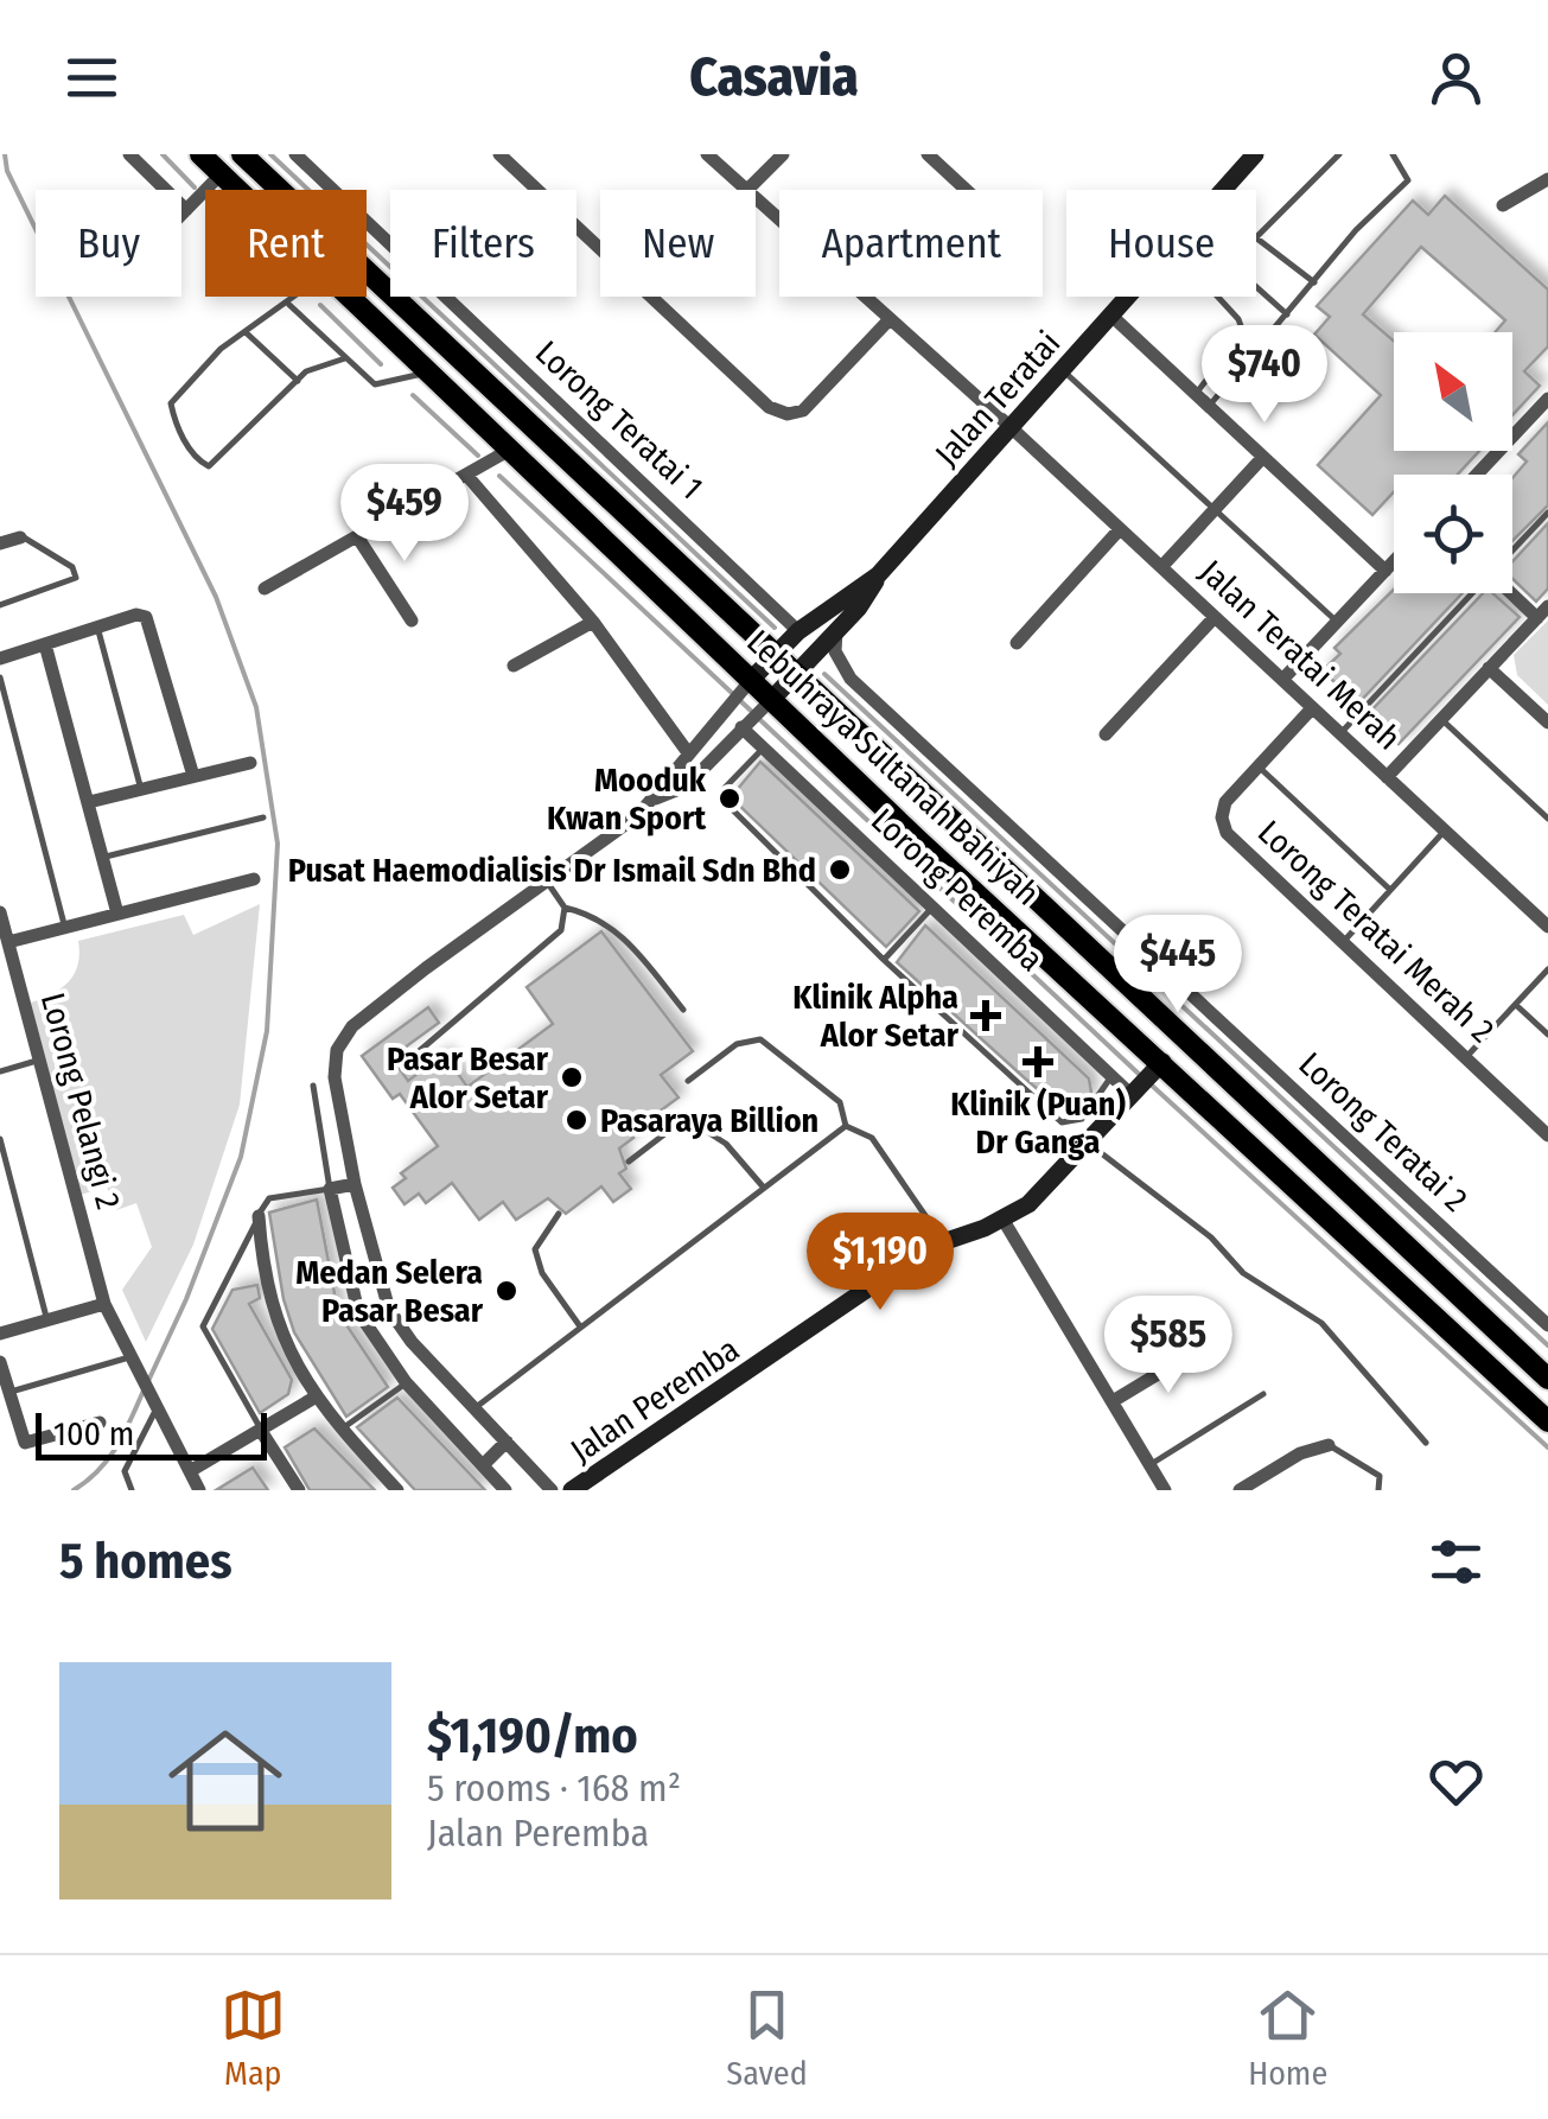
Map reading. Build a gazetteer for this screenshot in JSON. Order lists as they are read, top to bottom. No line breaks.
{"streets":{"main road":["Lebuhraya Sultanah Bahiyah"],"street":["Jalan Teratai","Lorong Teratai 1","Jalan Teratai Merah","Lorong Peremba","Lorong Teratai Merah 2","Lorong Pelangi 2","Lorong Teratai 2","Jalan Peremba"]},"crossings":[["Jalan Teratai","Lorong Teratai 1"],["Jalan Teratai","Jalan Teratai Merah"],["Jalan Teratai","Lebuhraya Sultanah Bahiyah"],["Jalan Teratai","Lorong Teratai 2"],["Jalan Teratai Merah","Lorong Teratai Merah 2"],["Lebuhraya Sultanah Bahiyah","Lorong Peremba"],["Lebuhraya Sultanah Bahiyah","Jalan Peremba"],["Lorong Peremba","Jalan Peremba"]],"places":{"other":["Mooduk Kwan Sport","Pusat Haemodialisis Dr Ismail Sdn Bhd","Pasar Besar Alor Setar","Pasaraya Billion","Medan Selera Pasar Besar"],"health":["Klinik Alpha Alor Setar","Klinik (Puan) Dr Ganga"]},"scale_bar":"100 m","north":"top left","page":{"header":"Casavia","chip":["Buy","Rent","Filters","New","Apartment","House"],"price":["$740","$459","$445","$1,190","$585"],"scale":"100 m","heading":"5 homes","list":[{"name":"$1,190/mo","note":"5 rooms · 168 m² · Jalan Peremba"}],"tabs":["Map","Saved","Home"]}}
